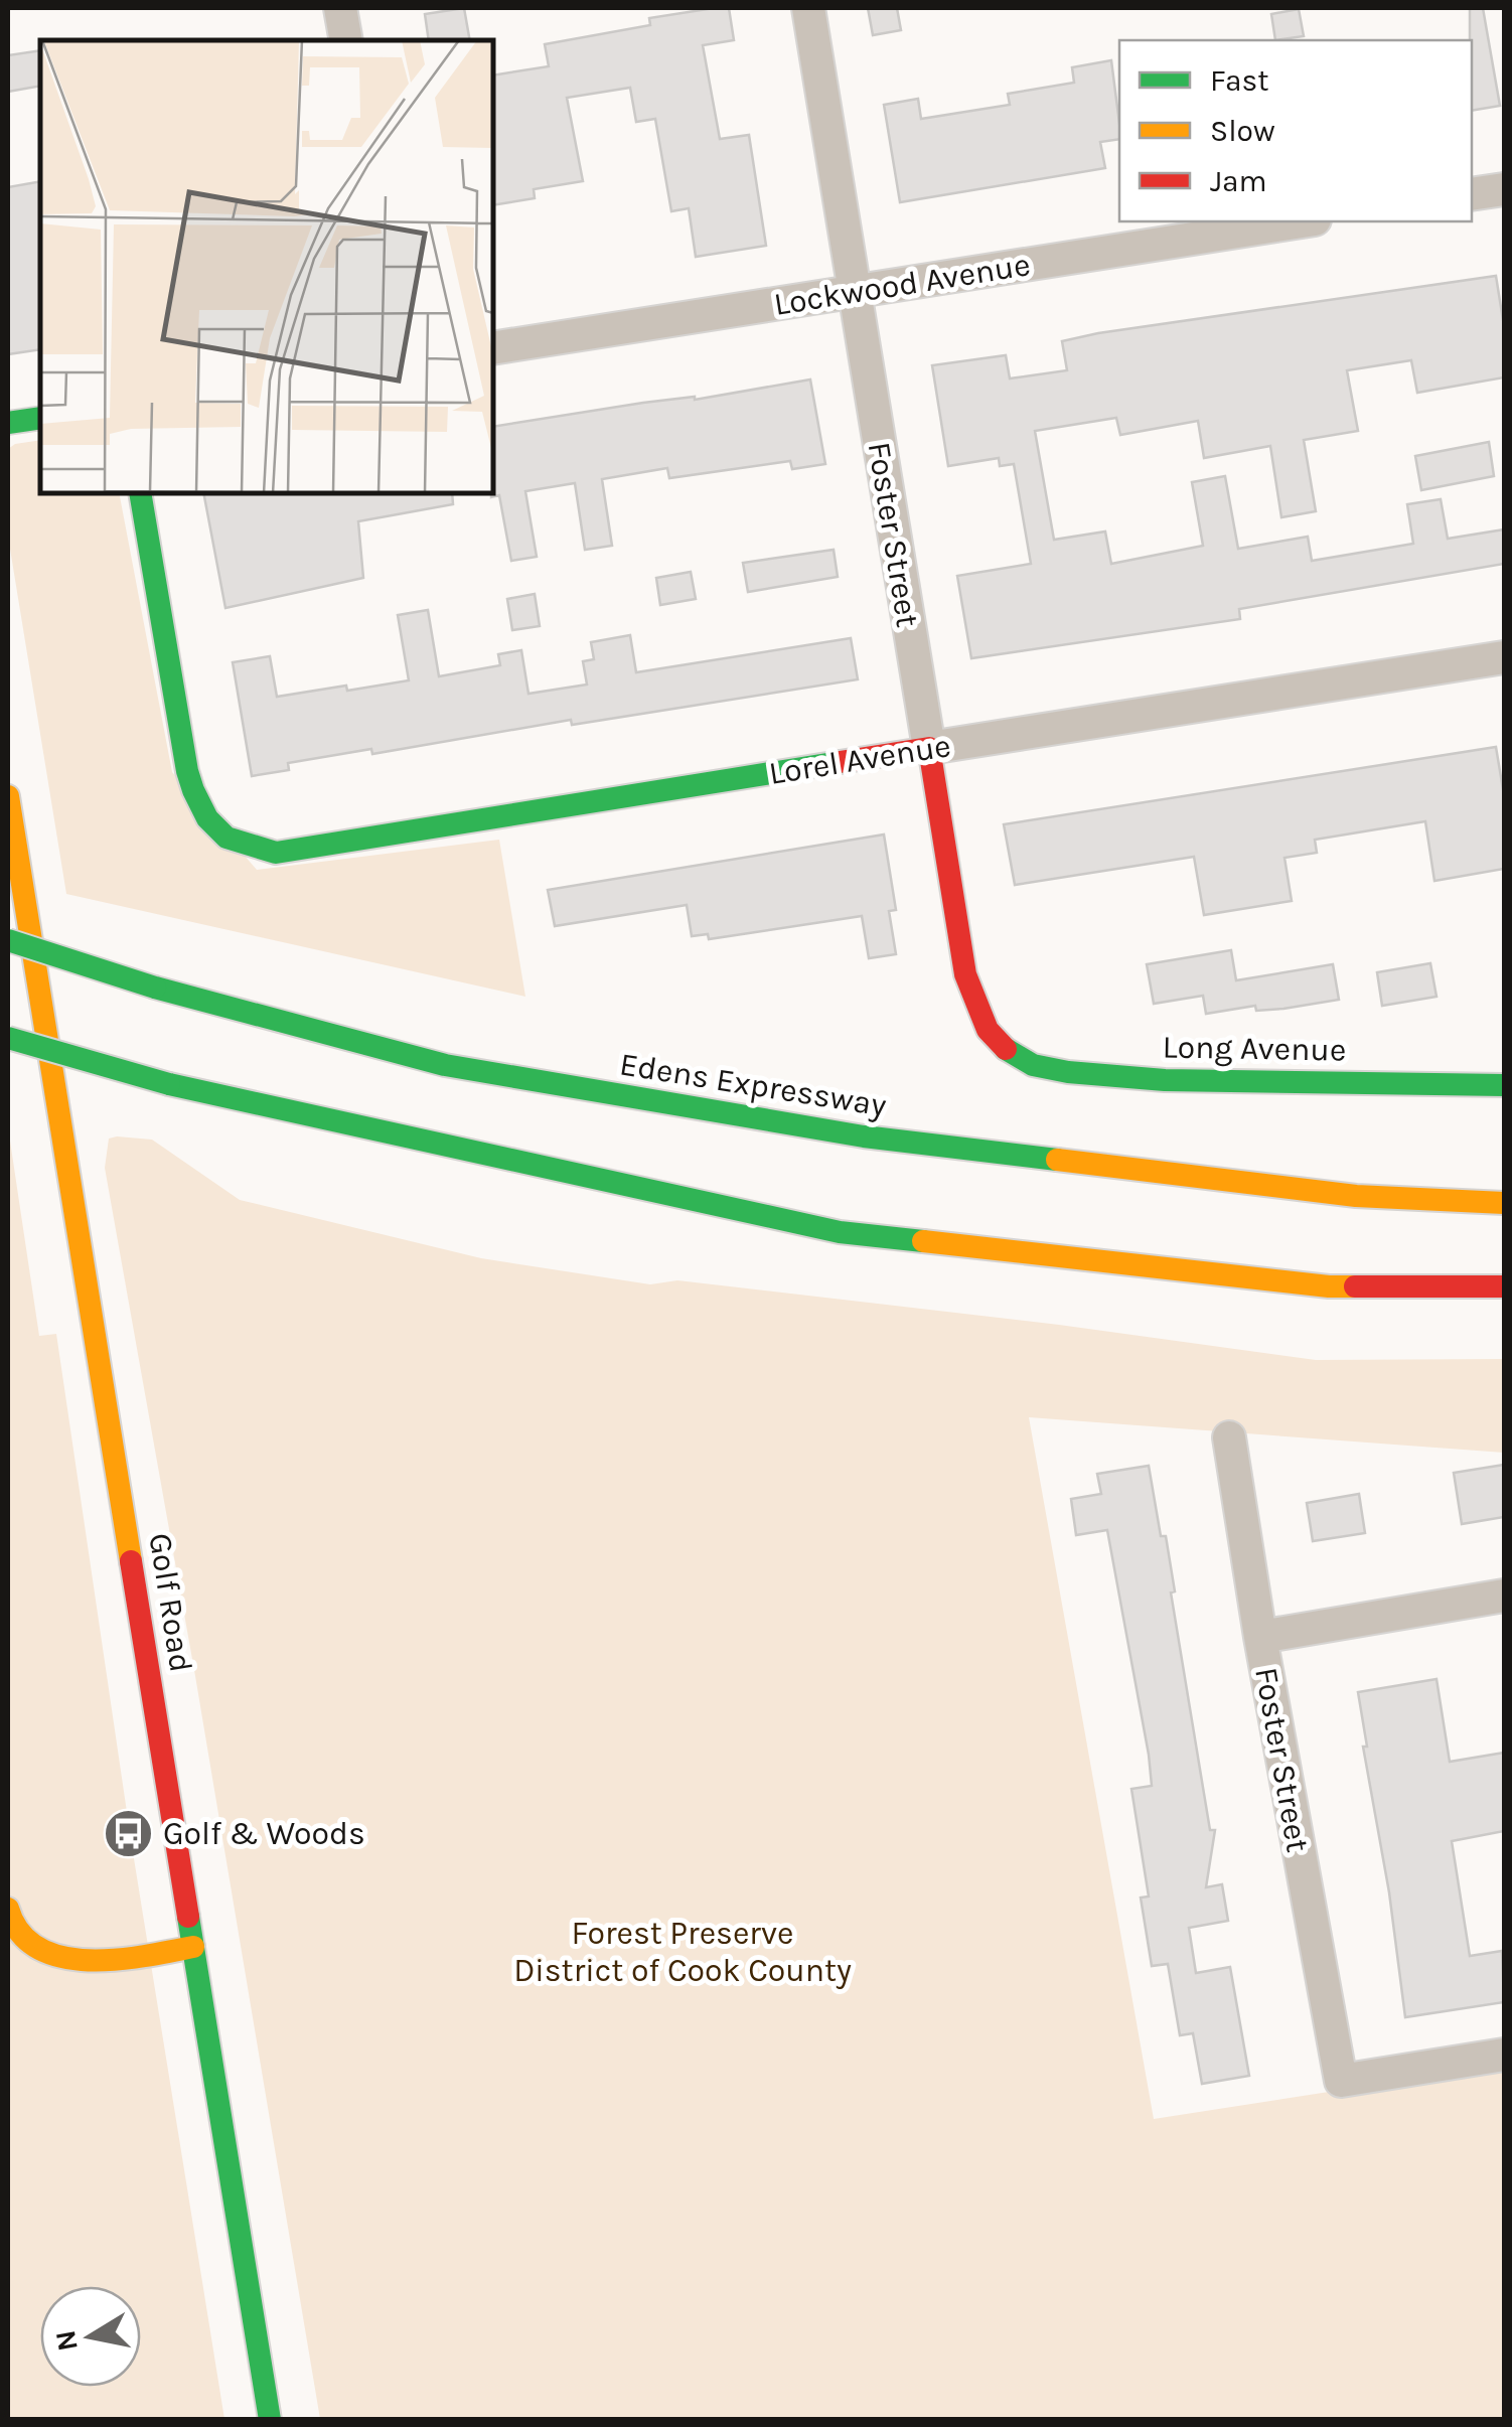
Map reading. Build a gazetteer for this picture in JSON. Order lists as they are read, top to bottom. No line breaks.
{"streets":{"main road":["Foster Street","Lorel Avenue","Long Avenue","Edens Expressway","Golf Road"],"street":["Lockwood Avenue"]},"crossings":[["Lockwood Avenue","Foster Street"],["Foster Street","Lorel Avenue"],["Foster Street","Long Avenue"]],"parks":["Forest Preserve District of Cook County"],"places":{"bus stop":["Golf & Woods"]},"legend":["Fast","Slow","Jam"],"north":"left"}
